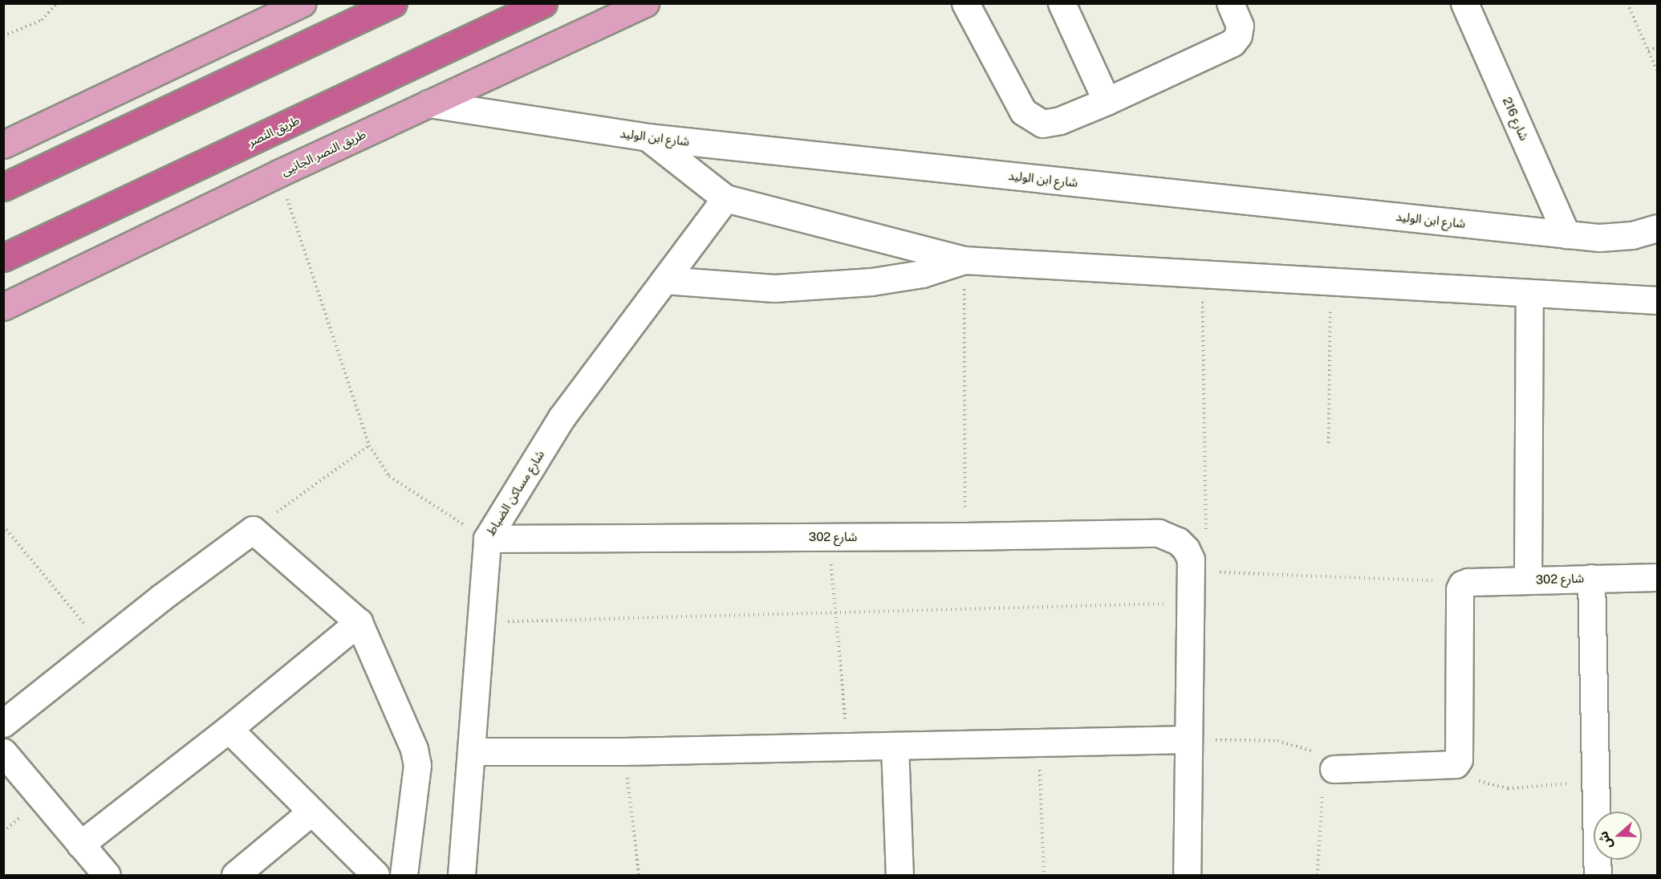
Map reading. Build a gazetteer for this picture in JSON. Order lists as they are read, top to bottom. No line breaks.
{"streets":{"highway":["طريق النصر"],"main road":["طريق النصر الجانيى"],"street":["شارع 216","شارع ابن الوليد","شارع مساكن الضباط","شارع 302"]},"crossings":[["شارع 216","شارع ابن الوليد"],["شارع ابن الوليد","طريق النصر الجانيى"],["شارع مساكن الضباط","شارع 302"]],"north":"left"}
